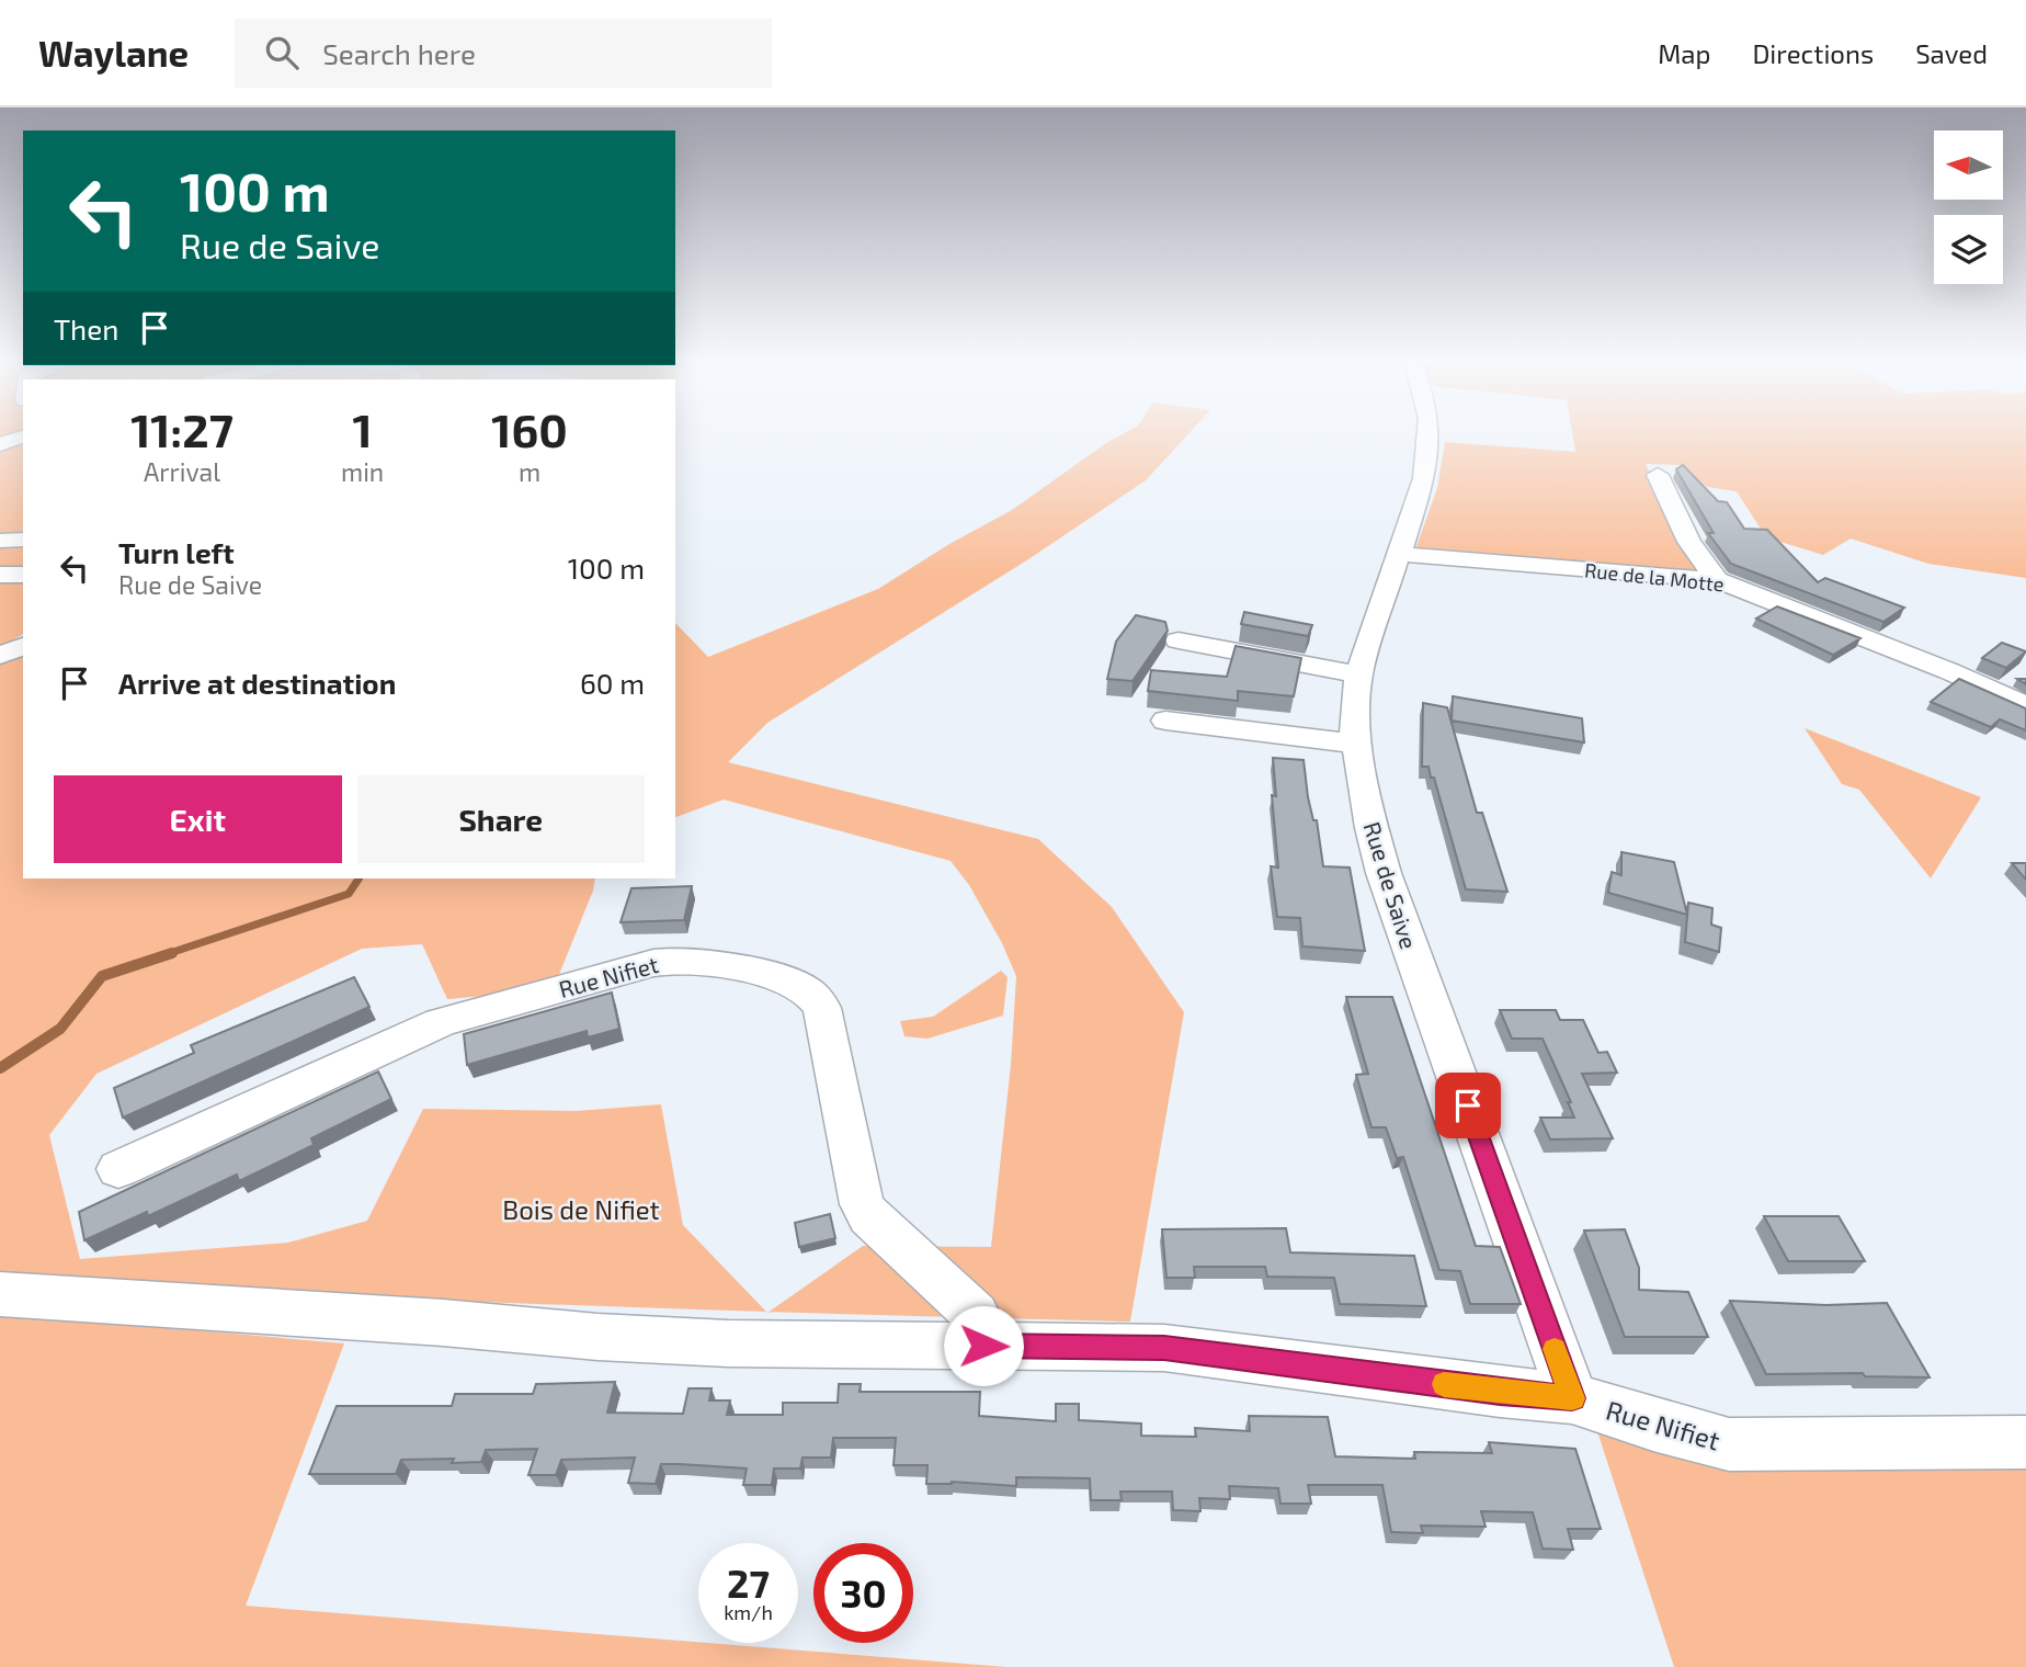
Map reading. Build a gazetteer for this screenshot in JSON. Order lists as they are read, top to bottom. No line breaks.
{"streets":{"street":["Rue de la Motte","Rue de Saive","Rue Nifiet"]},"crossings":[["Rue de la Motte","Rue de Saive"],["Rue de Saive","Rue Nifiet"]],"parks":["Bois de Nifiet"],"north":"left","page":{"header":"Waylane","search":"Search here","nav":["Map","Directions","Saved"],"turn":["100 m","Rue de Saive"],"then":"Then","eta":["11:27","Arrival","1","min","160","m"],"list":[{"name":"Turn left","note":"Rue de Saive","value":"100 m"},{"name":"Arrive at destination","value":"60 m"}],"buttons":["Exit","Share"],"speed":"27 km/h","limit":"30"}}
